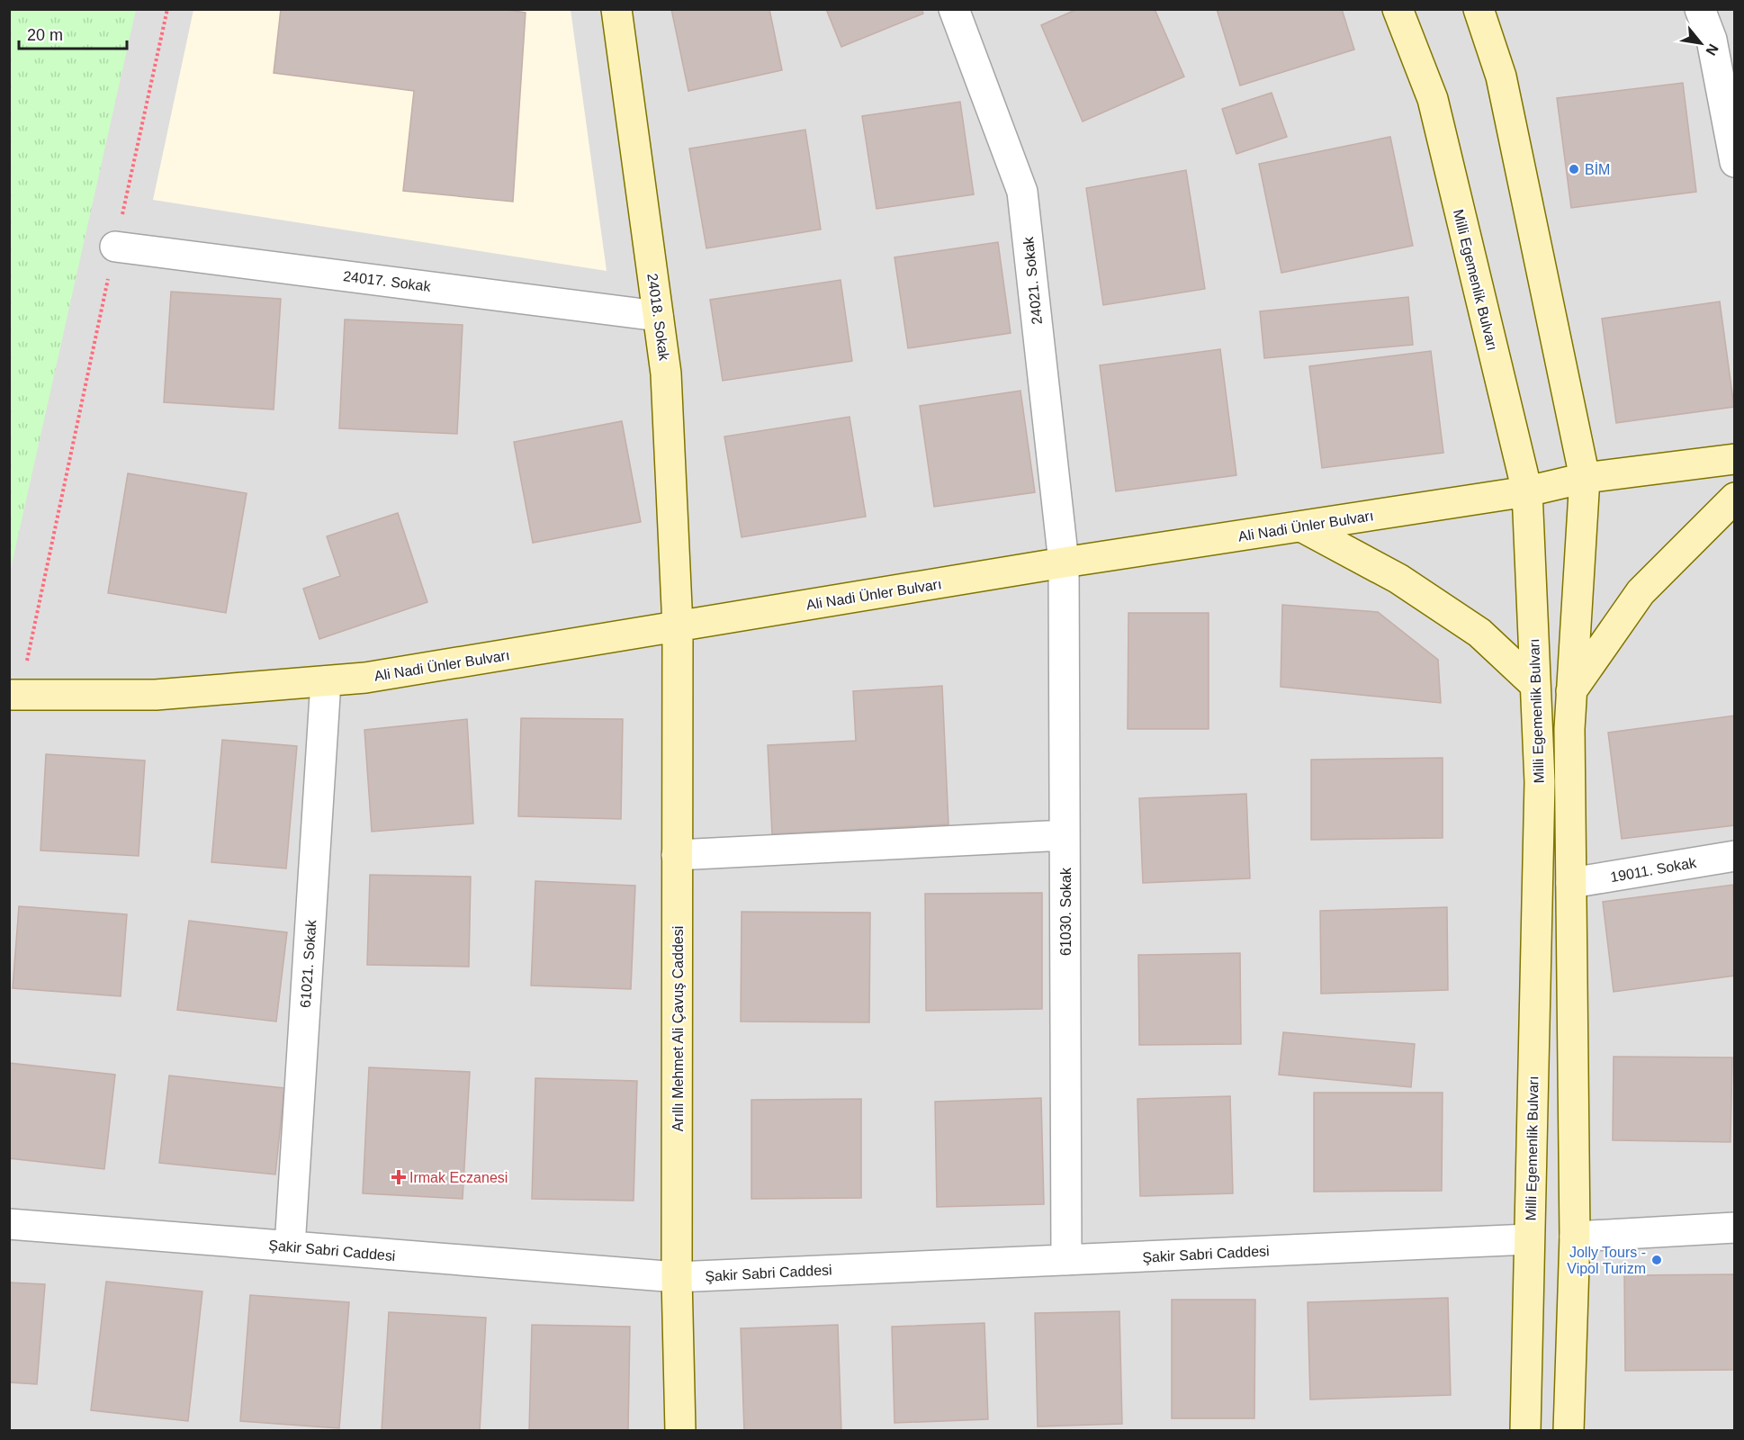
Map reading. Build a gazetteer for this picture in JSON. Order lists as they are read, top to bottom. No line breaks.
{"streets":{"main road":["Milli Egemenlik Bulvarı","24018. Sokak","Ali Nadi Ünler Bulvarı","Arıllı Mehmet Ali Çavuş Caddesi"],"street":["24017. Sokak","24021. Sokak","19011. Sokak","61030. Sokak","61021. Sokak","Şakir Sabri Caddesi"]},"crossings":[["Milli Egemenlik Bulvarı","Ali Nadi Ünler Bulvarı"],["Milli Egemenlik Bulvarı","Şakir Sabri Caddesi"],["24017. Sokak","24018. Sokak"],["24021. Sokak","Ali Nadi Ünler Bulvarı"],["24021. Sokak","61030. Sokak"],["24018. Sokak","Ali Nadi Ünler Bulvarı"],["24018. Sokak","Arıllı Mehmet Ali Çavuş Caddesi"],["Ali Nadi Ünler Bulvarı","61030. Sokak"],["Ali Nadi Ünler Bulvarı","61021. Sokak"],["Ali Nadi Ünler Bulvarı","Arıllı Mehmet Ali Çavuş Caddesi"],["61030. Sokak","Şakir Sabri Caddesi"],["61021. Sokak","Şakir Sabri Caddesi"],["Arıllı Mehmet Ali Çavuş Caddesi","Şakir Sabri Caddesi"]],"places":{"other":["BİM","Jolly Tours - Vipol Turizm"],"health":["Irmak Eczanesi"]},"scale_bar":"20 m","north":"bottom right"}
